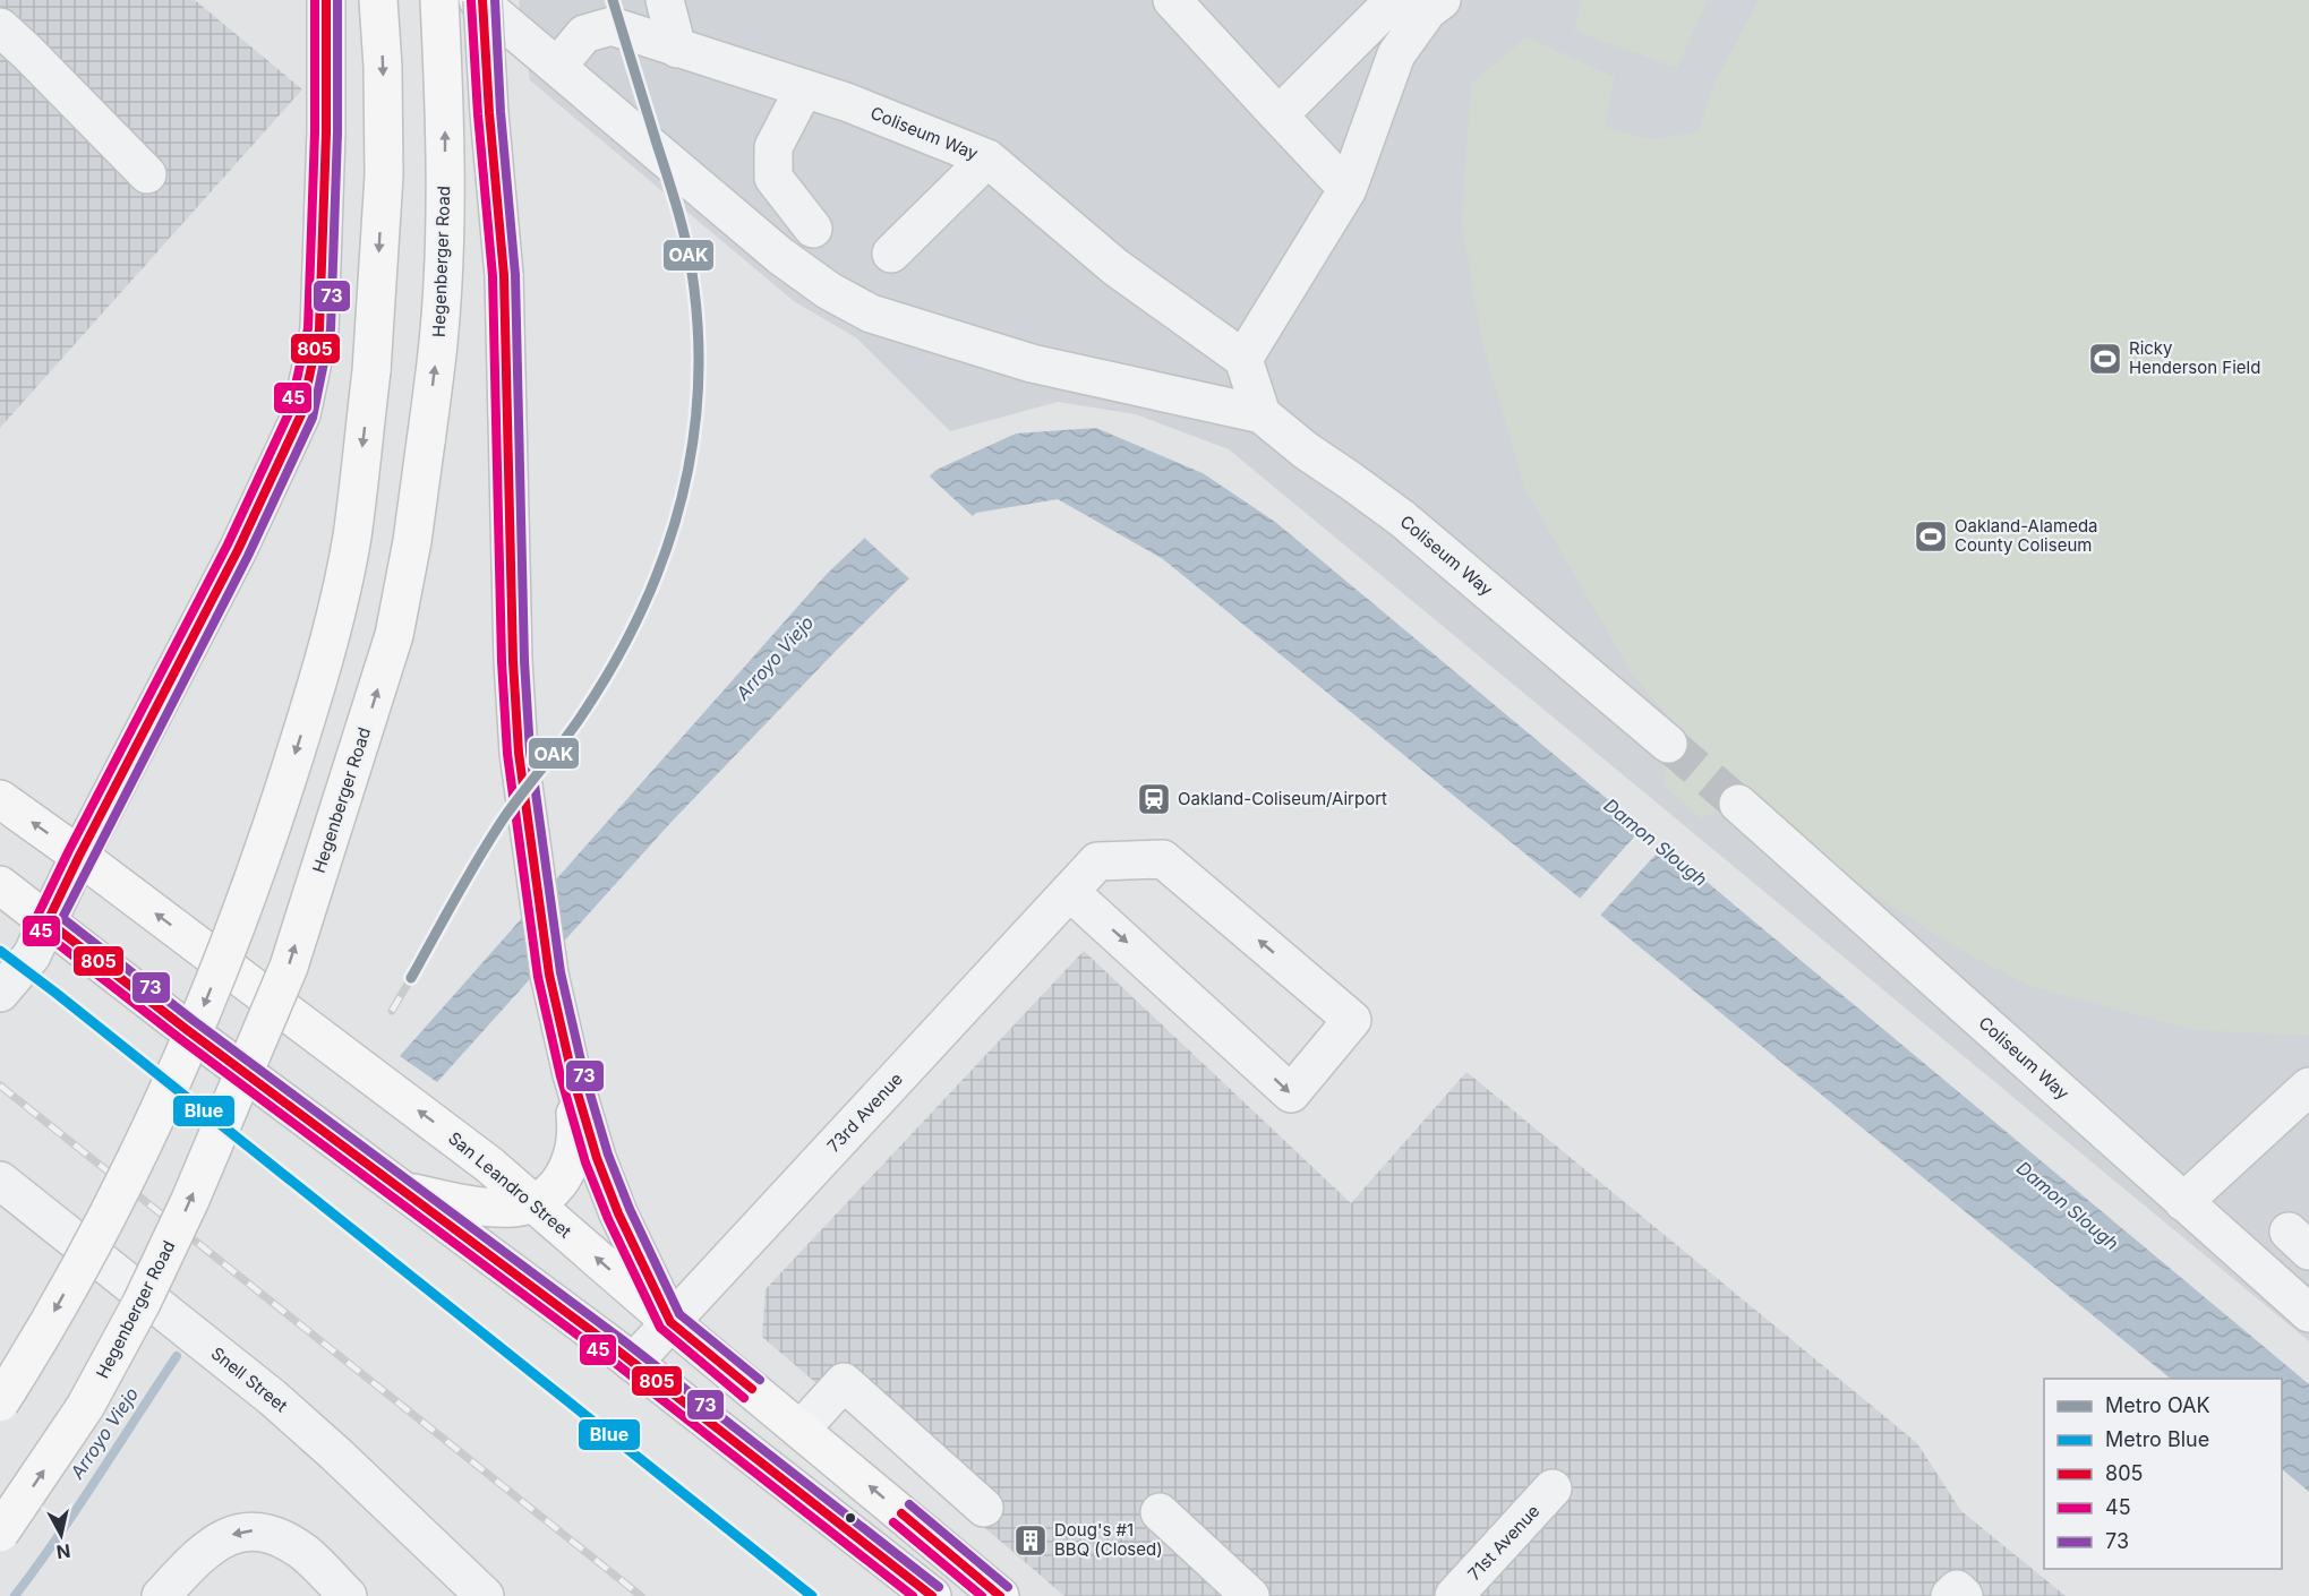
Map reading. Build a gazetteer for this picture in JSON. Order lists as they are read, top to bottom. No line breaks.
{"streets":{"main road":["Hegenberger Road","San Leandro Street"],"street":["Coliseum Way","73rd Avenue","Snell Street","71st Avenue"]},"crossings":[["73rd Avenue","San Leandro Street"]],"water":["Arroyo Viejo","Damon Slough"],"places":{"sports":["Ricky Henderson Field","Oakland-Alameda County Coliseum"],"station":["Oakland-Coliseum/Airport"],"building":["Doug's #1 BBQ (Closed)"]},"lines":["metro line OAK","transit line 805","transit line 45","transit line 73","metro line Blue"],"legend":["Metro OAK","Metro Blue","805","45","73"],"north":"bottom"}
